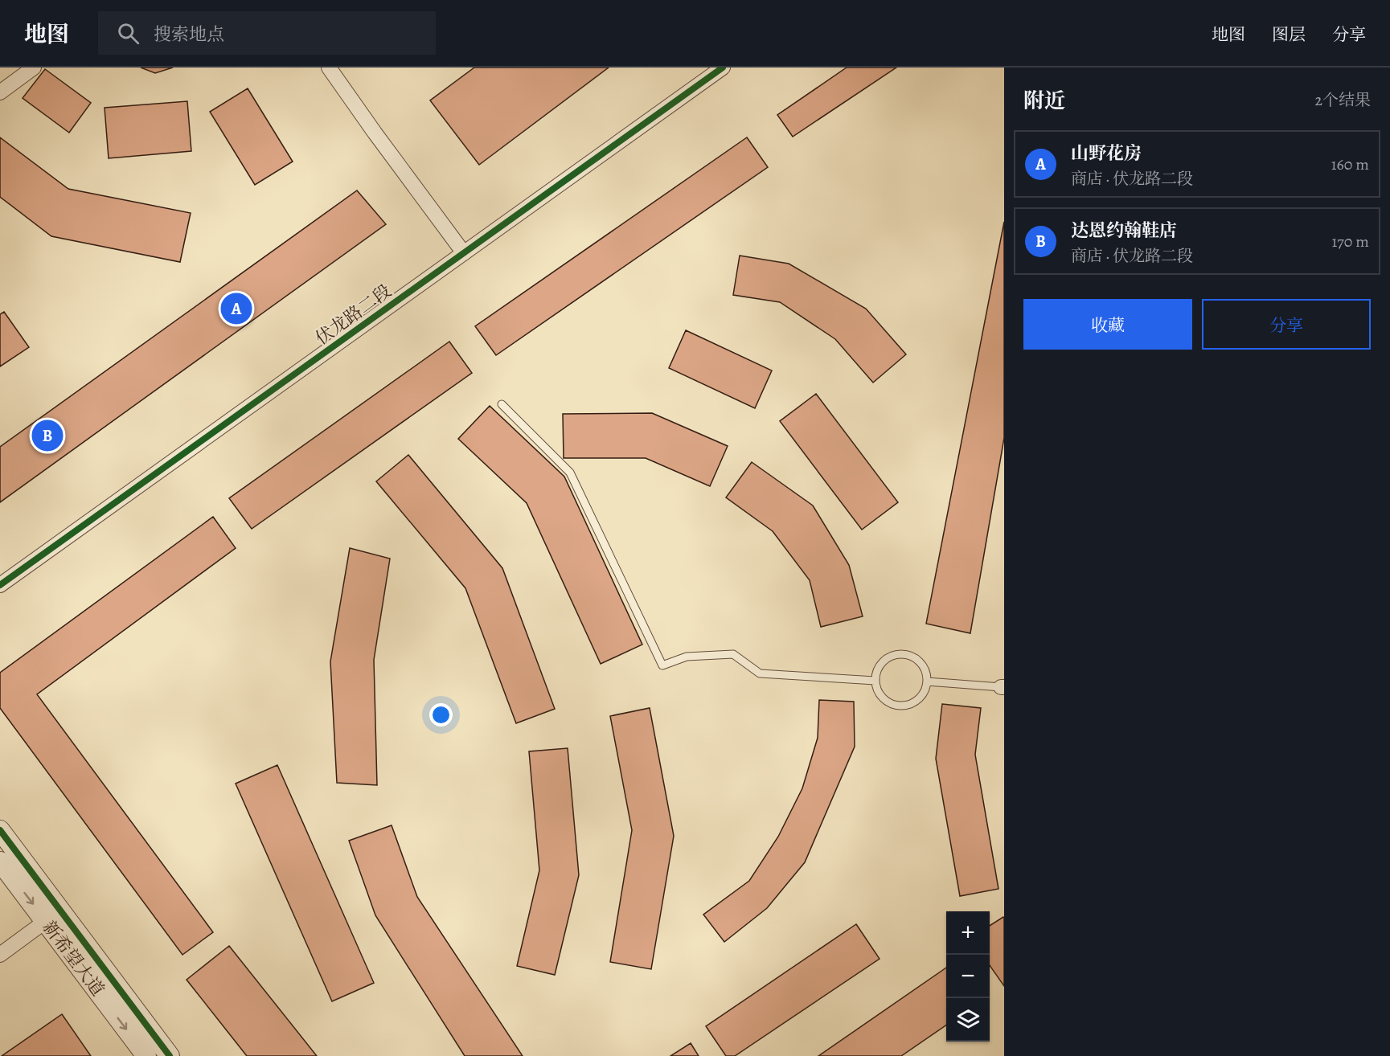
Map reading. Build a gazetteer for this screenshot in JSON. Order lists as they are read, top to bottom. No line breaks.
{"streets":{"street":["伏龙路二段","新希望大道"]},"page":{"header":"地图","search":"搜索地点","nav":["地图","图层","分享"],"heading":["附近","2个结果"],"list":[{"mark":"A","name":"山野花房","note":"商店 · 伏龙路二段","value":"160 m"},{"mark":"B","name":"达恩约翰鞋店","note":"商店 · 伏龙路二段","value":"170 m"}],"buttons":["收藏","分享"],"pins":["A","B"],"map_buttons":["+","−"]}}
